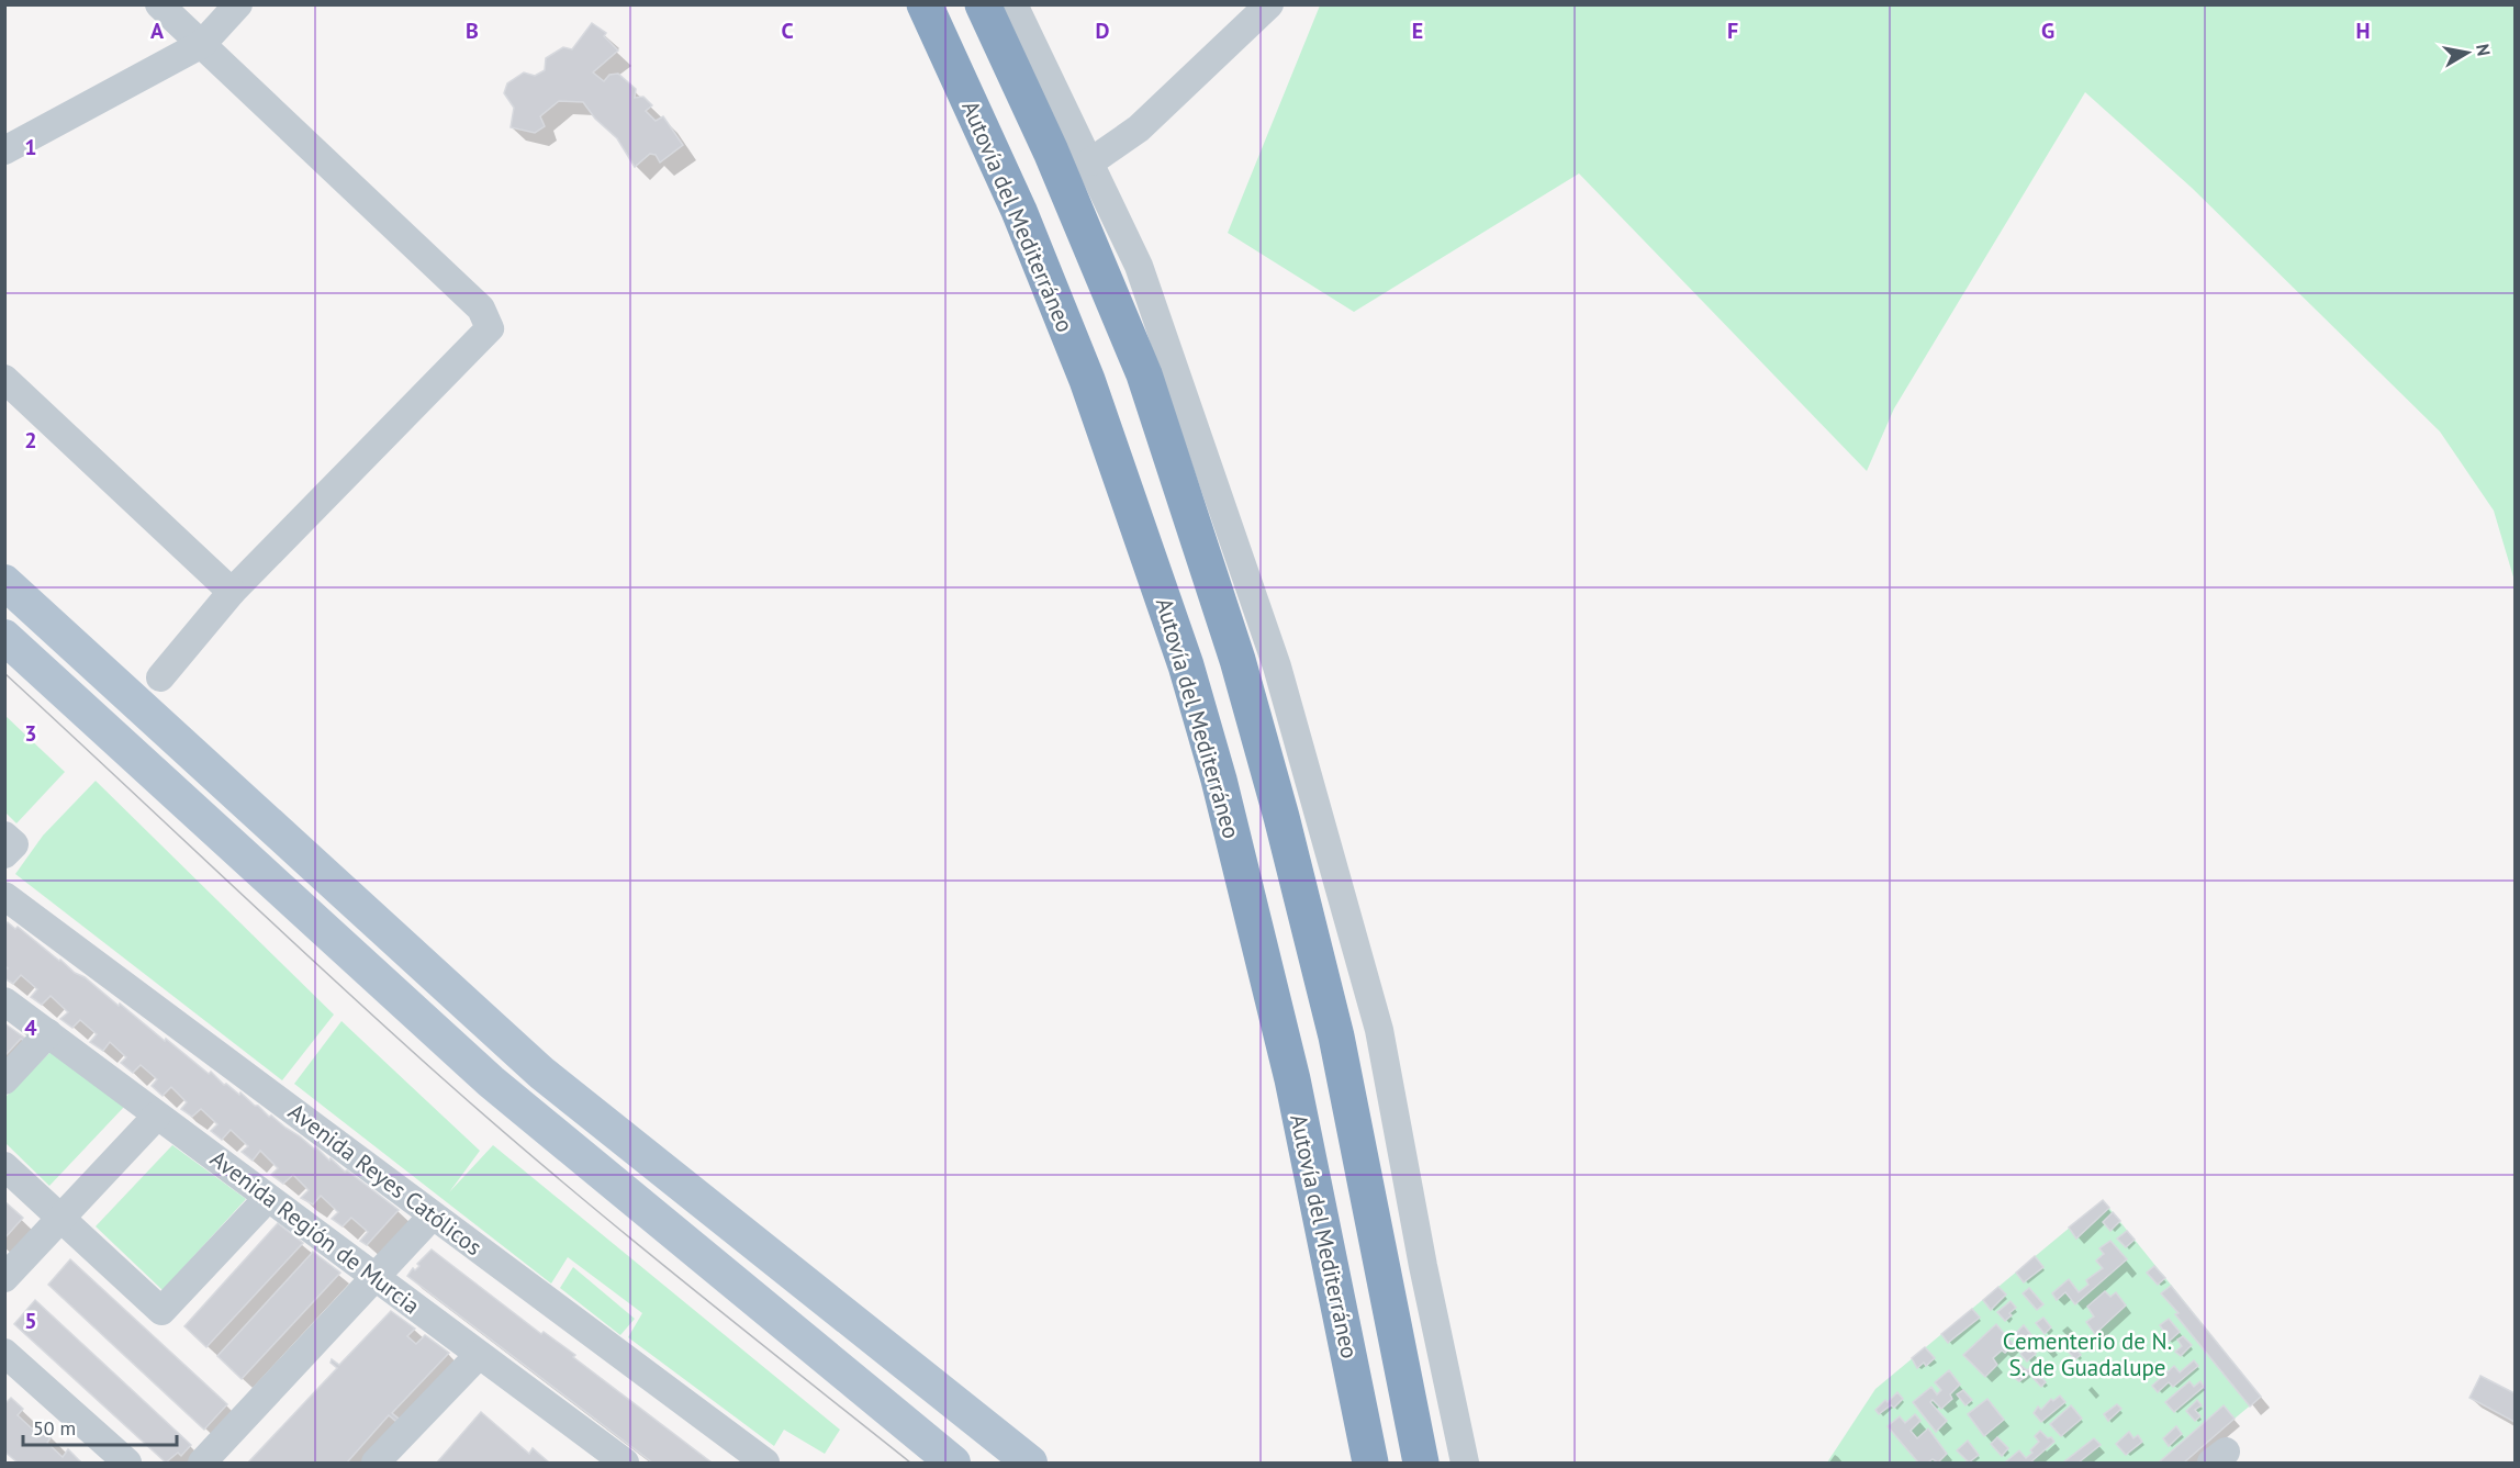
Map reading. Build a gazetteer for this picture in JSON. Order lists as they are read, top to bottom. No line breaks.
{"streets":{"highway":["Autovía del Mediterráneo"],"street":["Avenida Reyes Católicos","Avenida Región de Murcia"]},"parks":["Cementerio de N. S. de Guadalupe"],"scale_bar":"50 m","north":"right","grid":{"columns":["A","B","C","D","E","F","G","H"],"rows":["1","2","3","4","5"]}}
